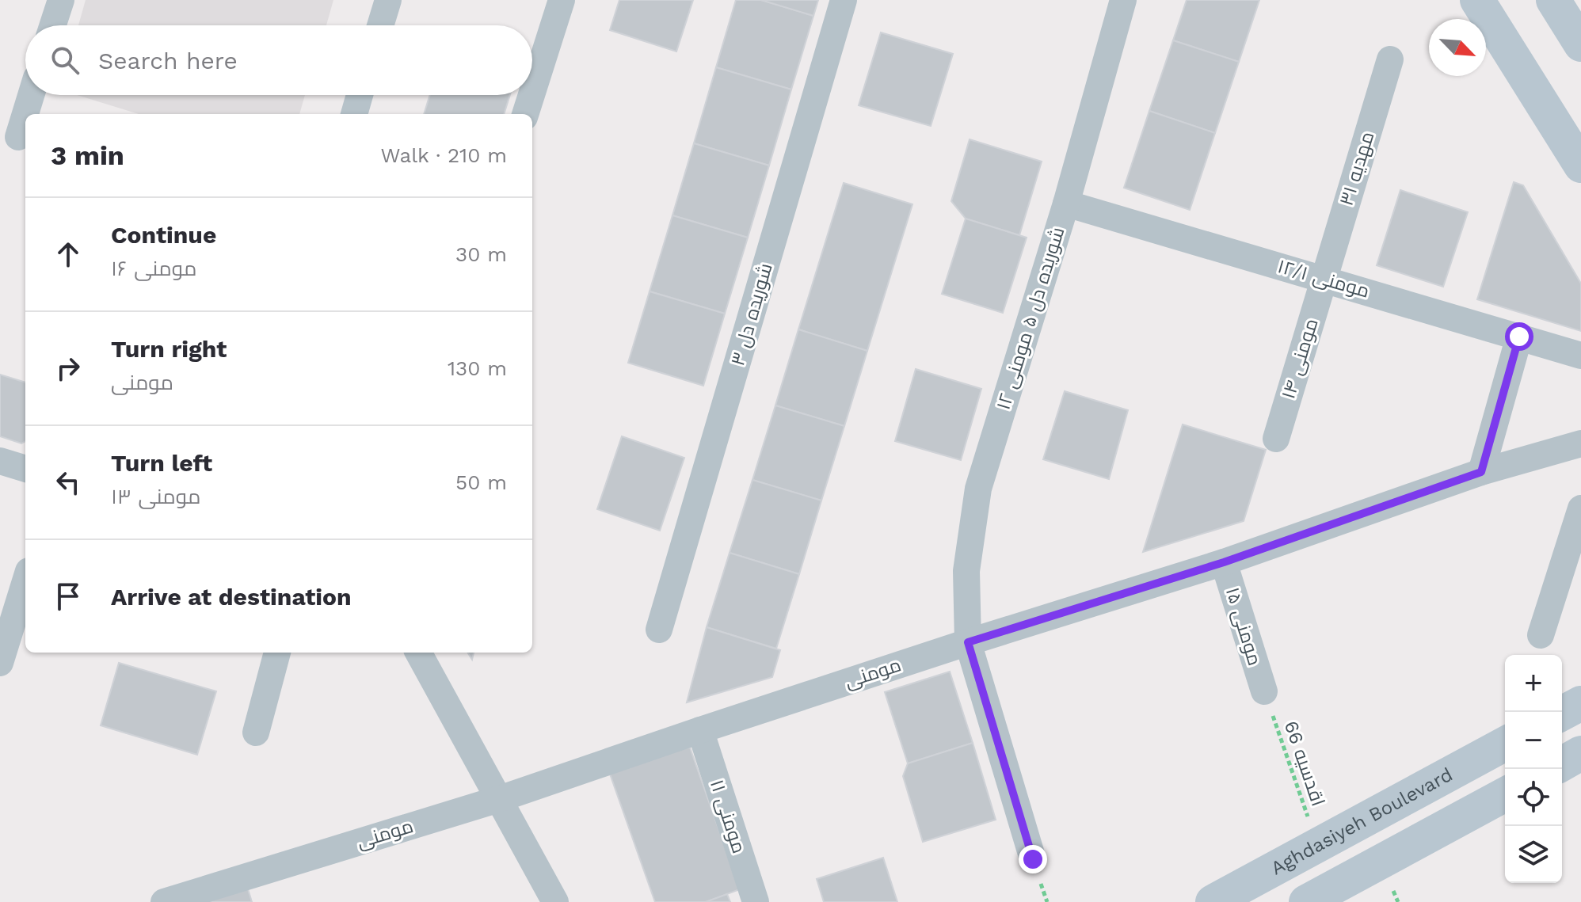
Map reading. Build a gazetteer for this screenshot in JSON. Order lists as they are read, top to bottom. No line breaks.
{"streets":{"main road":["Aghdasiyeh Boulevard"],"street":["مهدیه ۳۱","مومنی ۱۲/۱","شوریده دل ۳","شوریده دل ۵ مومنی ۱۲","مومنی ۱۴","مومنی ۱۵","مومنی","مومنی ۱۱"],"path":["اقدسیه 66"]},"crossings":[["مهدیه ۳۱","مومنی ۱۲/۱"],["مهدیه ۳۱","مومنی ۱۴"],["مومنی ۱۲/۱","شوریده دل ۵ مومنی ۱۲"],["مومنی ۱۲/۱","مومنی ۱۴"],["شوریده دل ۵ مومنی ۱۲","مومنی"],["مومنی ۱۵","مومنی"],["مومنی ۱۵","اقدسیه 66"],["مومنی","مومنی ۱۱"],["اقدسیه 66","Aghdasiyeh Boulevard"]],"north":"bottom right","page":{"search":"Search here","heading":["3 min","Walk · 210 m"],"list":[["Continue","مومنی ۱۶","30 m"],["Turn right","مومنی","130 m"],["Turn left","مومنی ۱۳","50 m"],"Arrive at destination"],"map_buttons":["+","−"]}}
